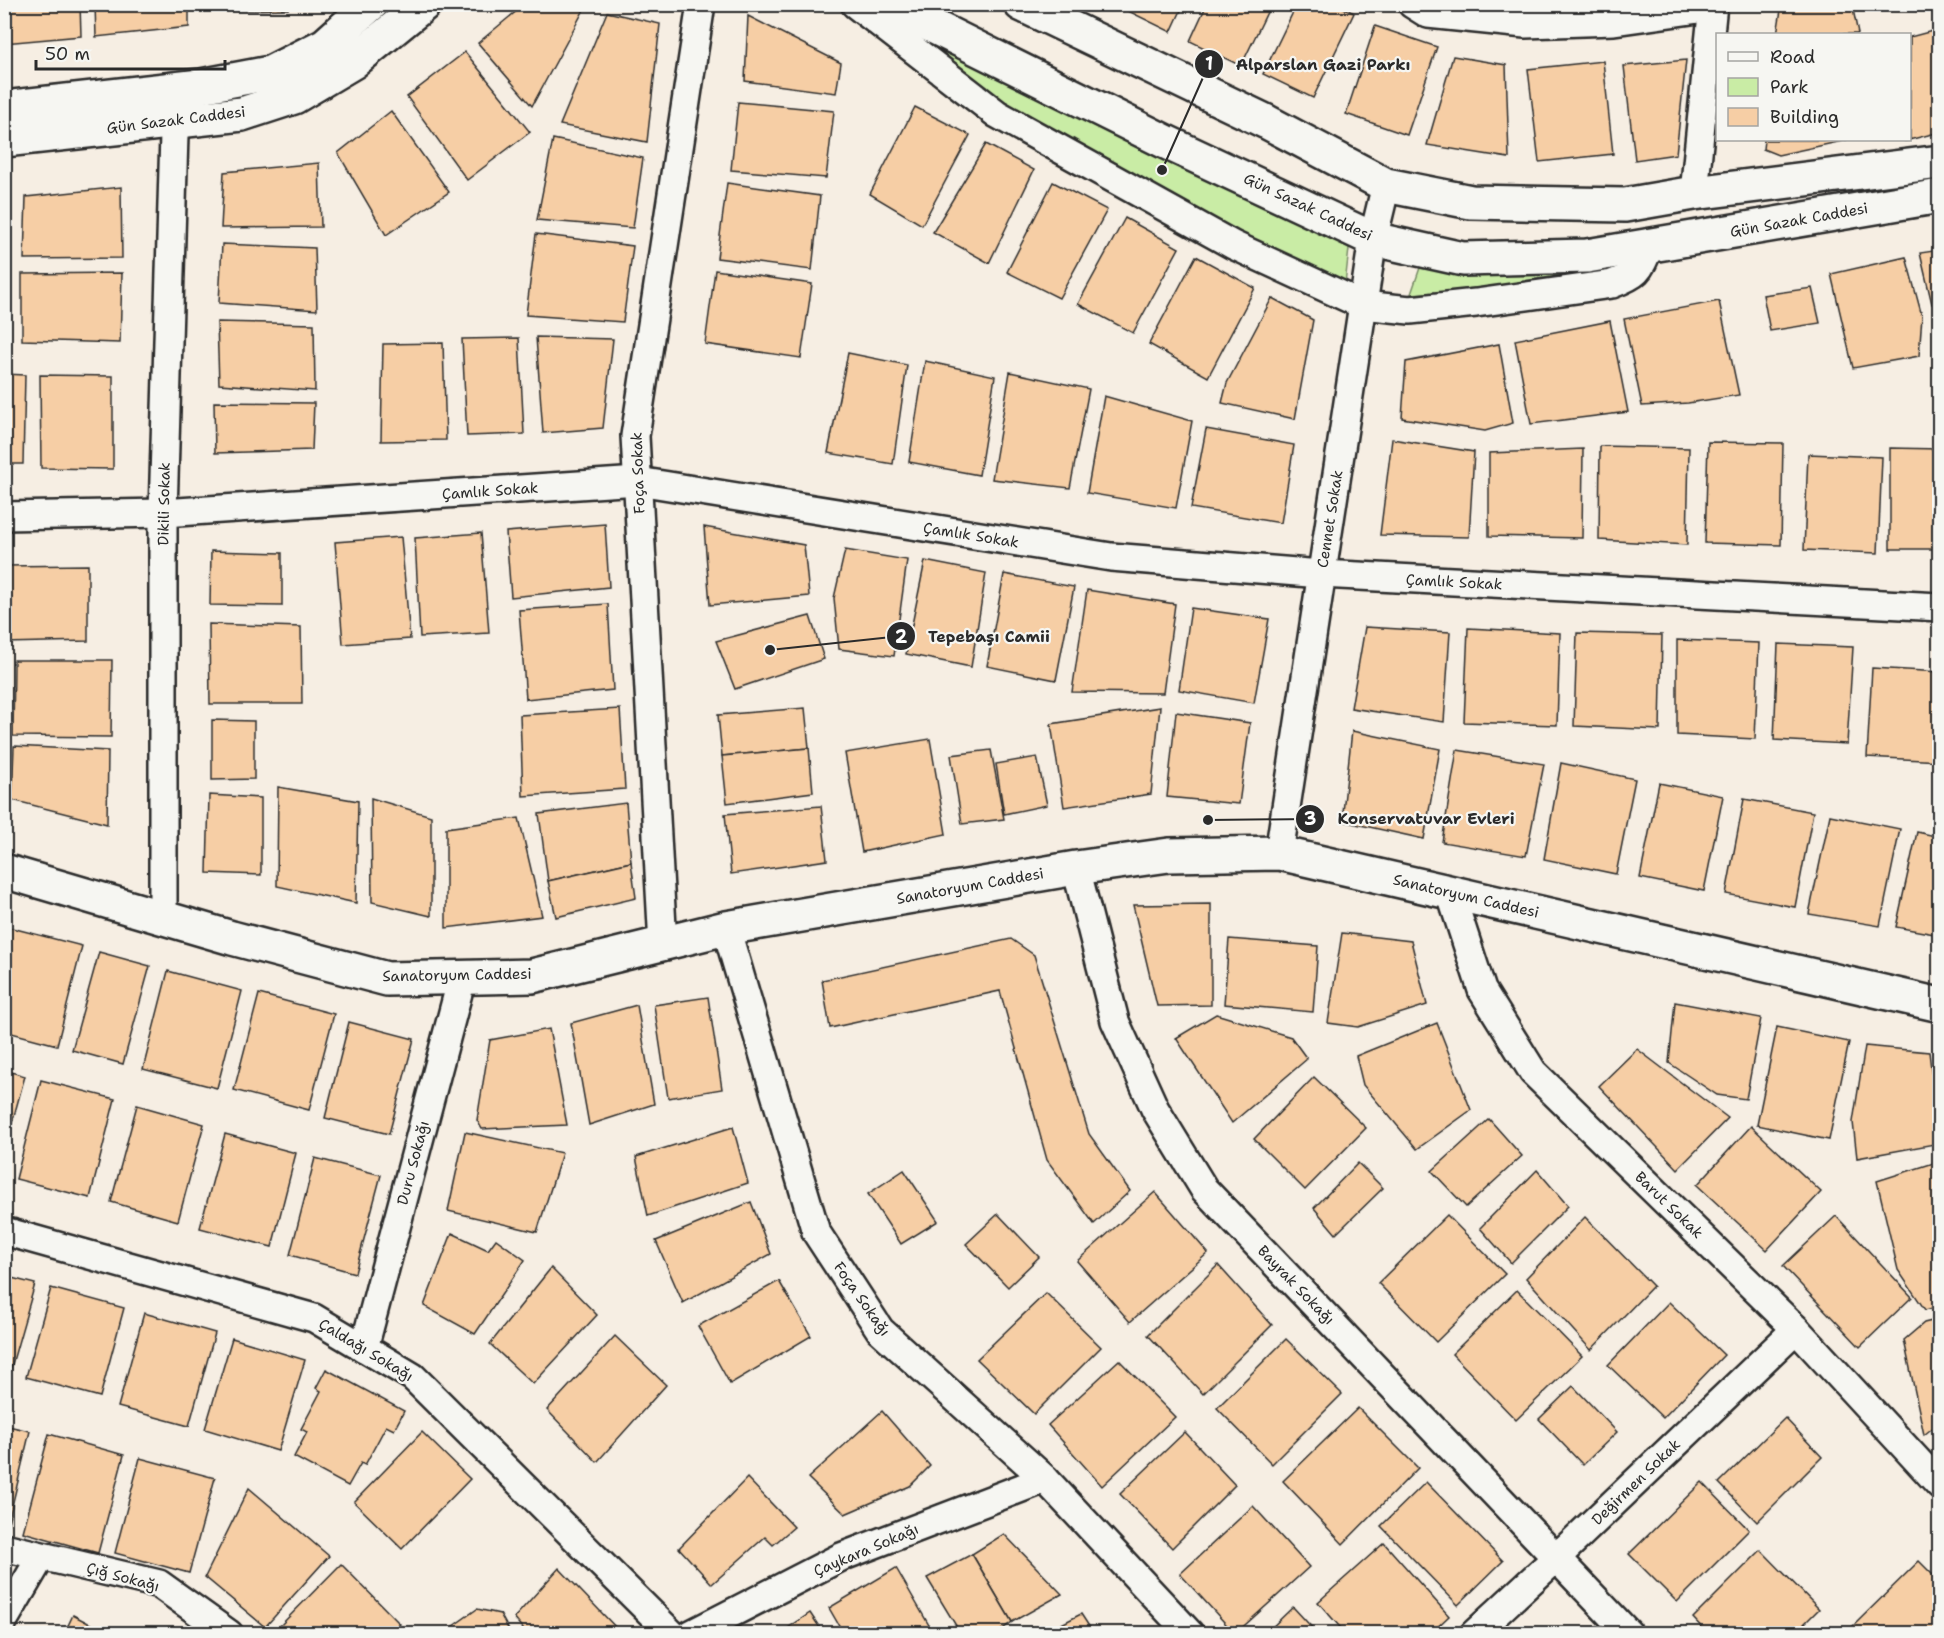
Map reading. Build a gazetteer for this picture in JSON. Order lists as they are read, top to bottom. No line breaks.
{"streets":{"main road":["Gün Sazak Caddesi","Sanatoryum Caddesi"],"street":["Foça Sokak","Çamlık Sokak","Dikili Sokak","Cennet Sokak","Duru Sokağı","Barut Sokak","Bayrak Sokağı","Foça Sokağı","Çaldağı Sokağı","Değirmen Sokak","Çaykara Sokağı","Çığ Sokağı"]},"crossings":[["Gün Sazak Caddesi","Dikili Sokak"],["Gün Sazak Caddesi","Cennet Sokak"],["Foça Sokak","Çamlık Sokak"],["Foça Sokak","Sanatoryum Caddesi"],["Çamlık Sokak","Dikili Sokak"],["Çamlık Sokak","Cennet Sokak"],["Dikili Sokak","Sanatoryum Caddesi"],["Cennet Sokak","Sanatoryum Caddesi"],["Sanatoryum Caddesi","Duru Sokağı"],["Sanatoryum Caddesi","Barut Sokak"],["Sanatoryum Caddesi","Bayrak Sokağı"],["Sanatoryum Caddesi","Foça Sokağı"],["Duru Sokağı","Çaldağı Sokağı"],["Barut Sokak","Değirmen Sokak"],["Bayrak Sokağı","Değirmen Sokak"],["Foça Sokağı","Çaykara Sokağı"]],"places":["Alparslan Gazi Parkı","Tepebaşı Camii","Konservatuvar Evleri"],"legend":["Road","Park","Building"],"scale_bar":"50 m"}
